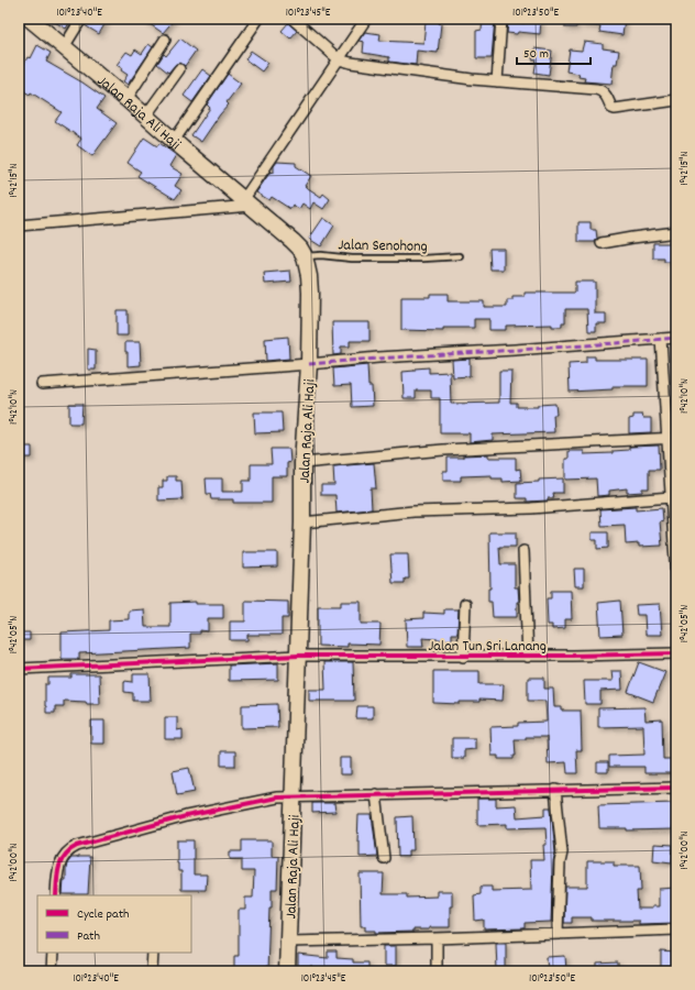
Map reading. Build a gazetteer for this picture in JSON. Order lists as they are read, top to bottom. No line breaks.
{"streets":{"main road":["Jalan Raja Ali Haji"],"street":["Jalan Tun Sri Lanang"],"lane":["Jalan Senohong"]},"crossings":[["Jalan Raja Ali Haji","Jalan Senohong"],["Jalan Raja Ali Haji","Jalan Tun Sri Lanang"]],"legend":["Cycle path","Path"],"scale_bar":"50 m","coordinates":["101°23'40\"E","101°23'45\"E","101°23'50\"E","1°42'15\"N","1°42'10\"N","1°42'05\"N","1°42'00\"N"]}
